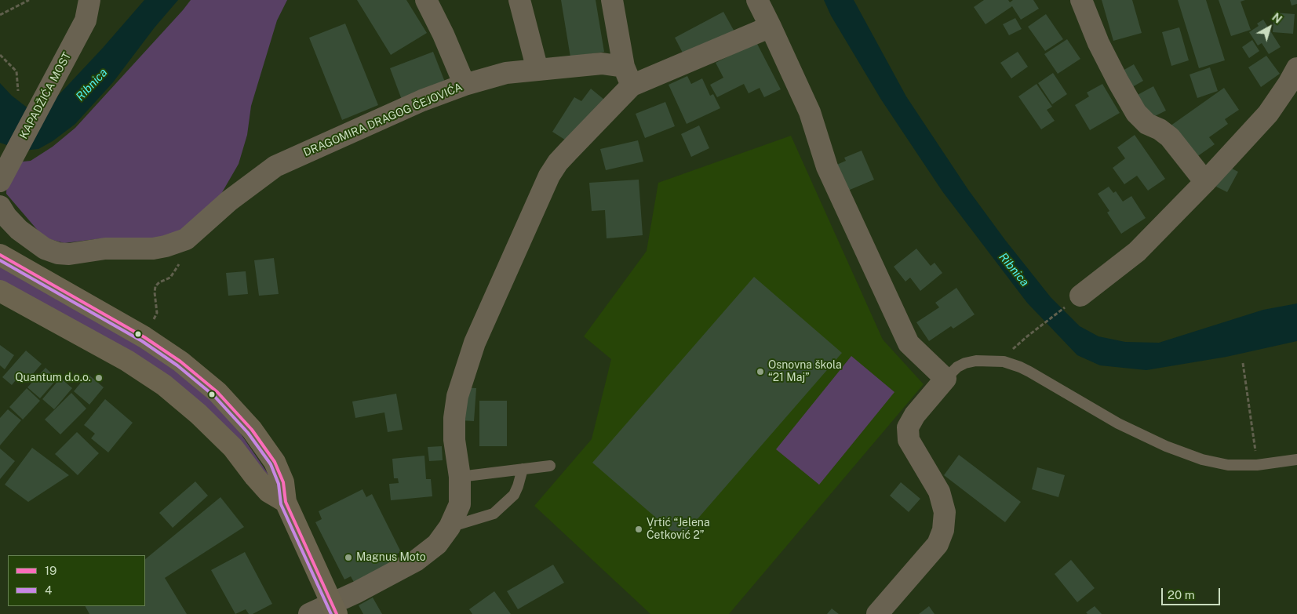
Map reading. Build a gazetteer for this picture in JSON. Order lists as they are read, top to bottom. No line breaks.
{"streets":{"street":["KAPADŽIĆA MOST","DRAGOMIRA DRAGOG ČEJOVIĆA"]},"water":["Ribnica"],"places":["Osnovna škola “21 Maj”","Quantum d.o.o.","Vrtić “Jelena Ćetković 2”","Magnus Moto"],"lines":["transit line 19","transit line 4"],"legend":["19","4"],"scale_bar":"20 m","north":"top right"}
